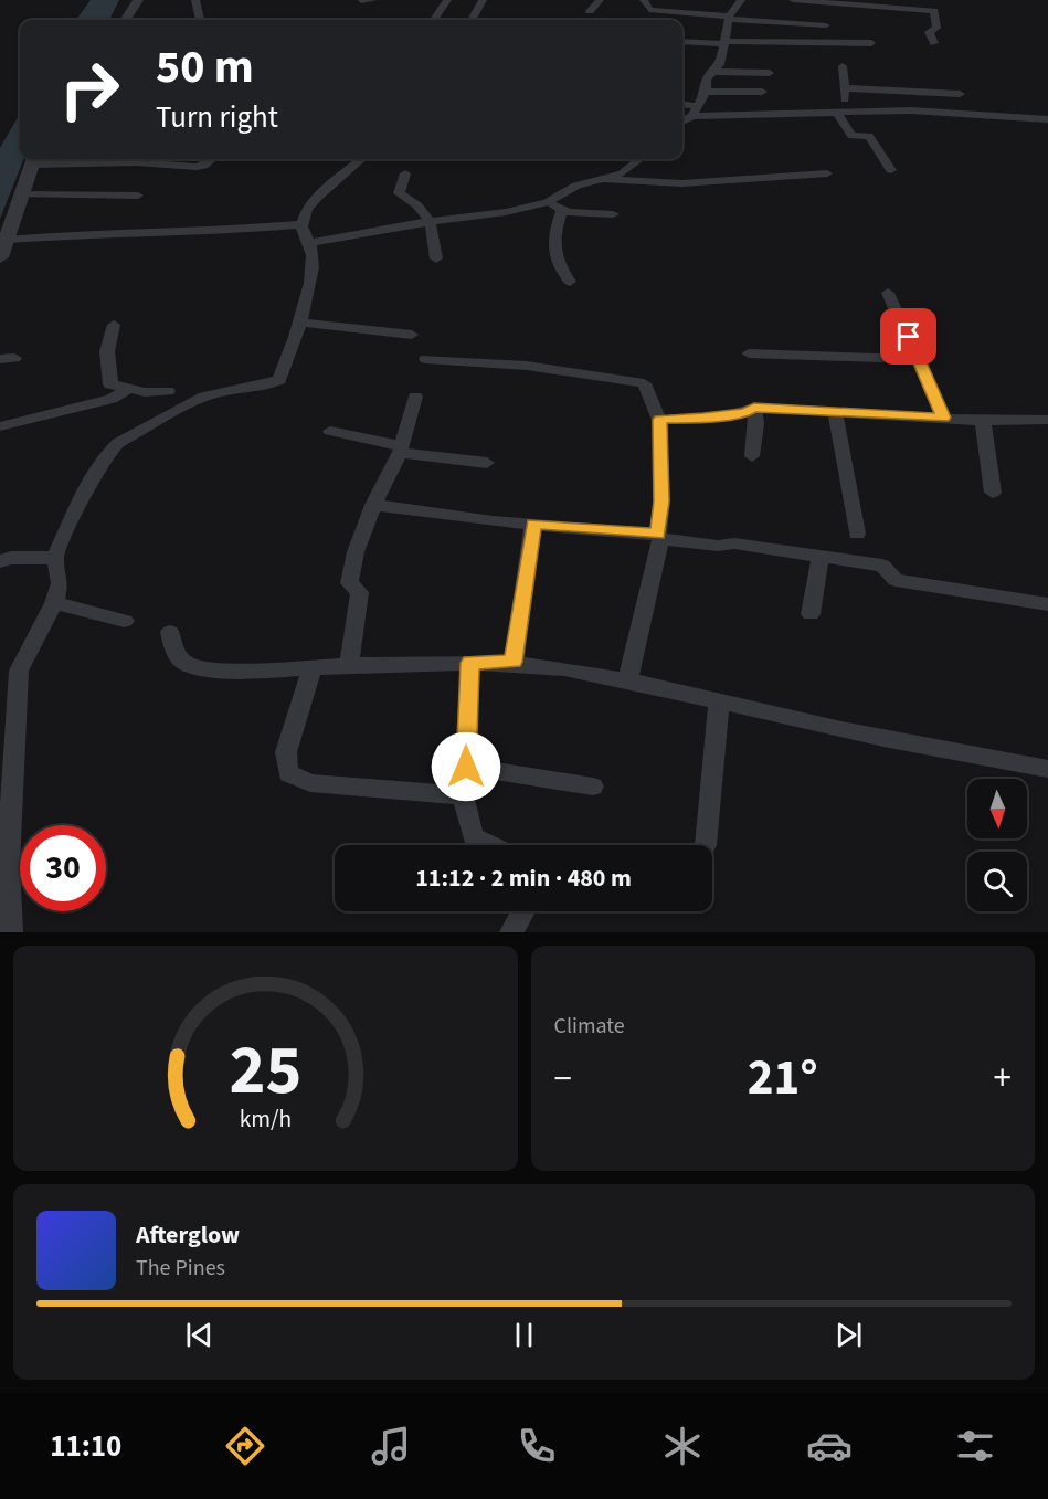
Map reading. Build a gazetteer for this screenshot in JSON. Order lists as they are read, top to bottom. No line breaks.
{"north":"bottom","page":{"turn":["50 m","Turn right"],"limit":"30","trip":"11:12 · 2 min · 480 m","tile":"Climate","heat":["−","21°","+"],"song":["Afterglow","The Pines"],"tabs":"11:10","gauge":["25","km/h"]}}
